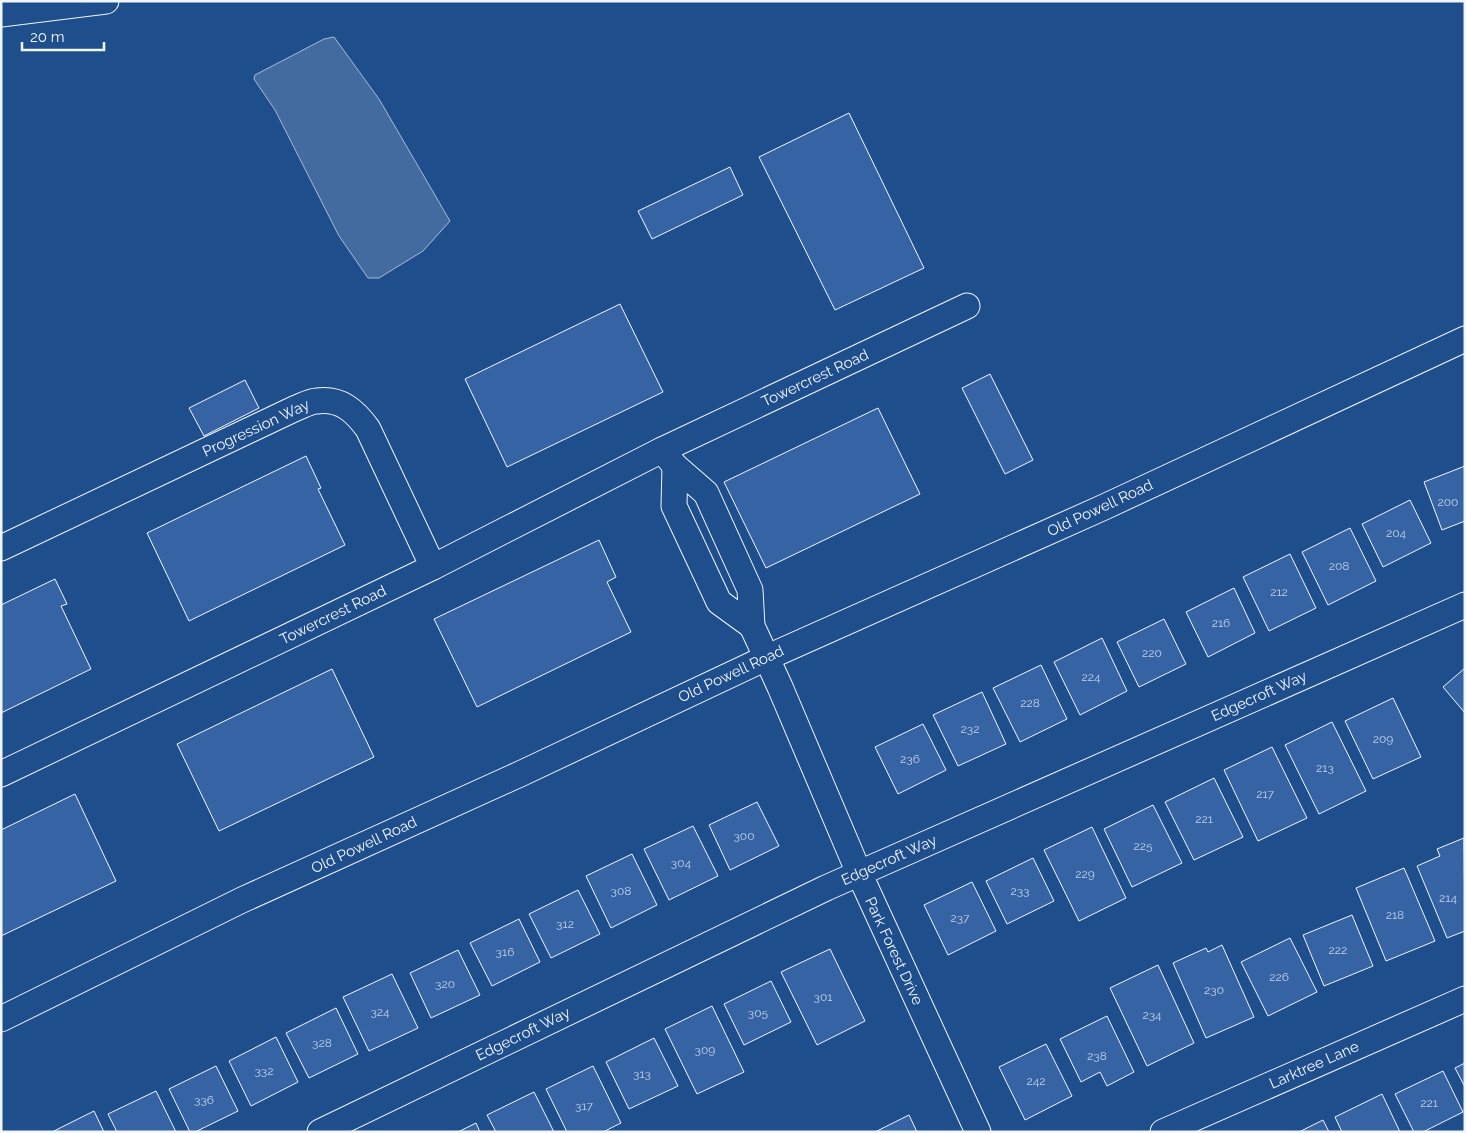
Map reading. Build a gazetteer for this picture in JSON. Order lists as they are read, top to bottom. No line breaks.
{"streets":{"street":["Towercrest Road","Progression Way","Old Powell Road","Edgecroft Way","Park Forest Drive","Larktree Lane"]},"crossings":[["Towercrest Road","Progression Way"],["Old Powell Road","Park Forest Drive"],["Edgecroft Way","Park Forest Drive"]],"house_numbers":["200","204","208","212","216","220","224","228","232","209","236","213","217","221","300","225","304","229","308","233","214","218","237","312","222","316","226","320","230","301","324","305","234","328","309","238","332","313","242","336","221","317"],"scale_bar":"20 m"}
